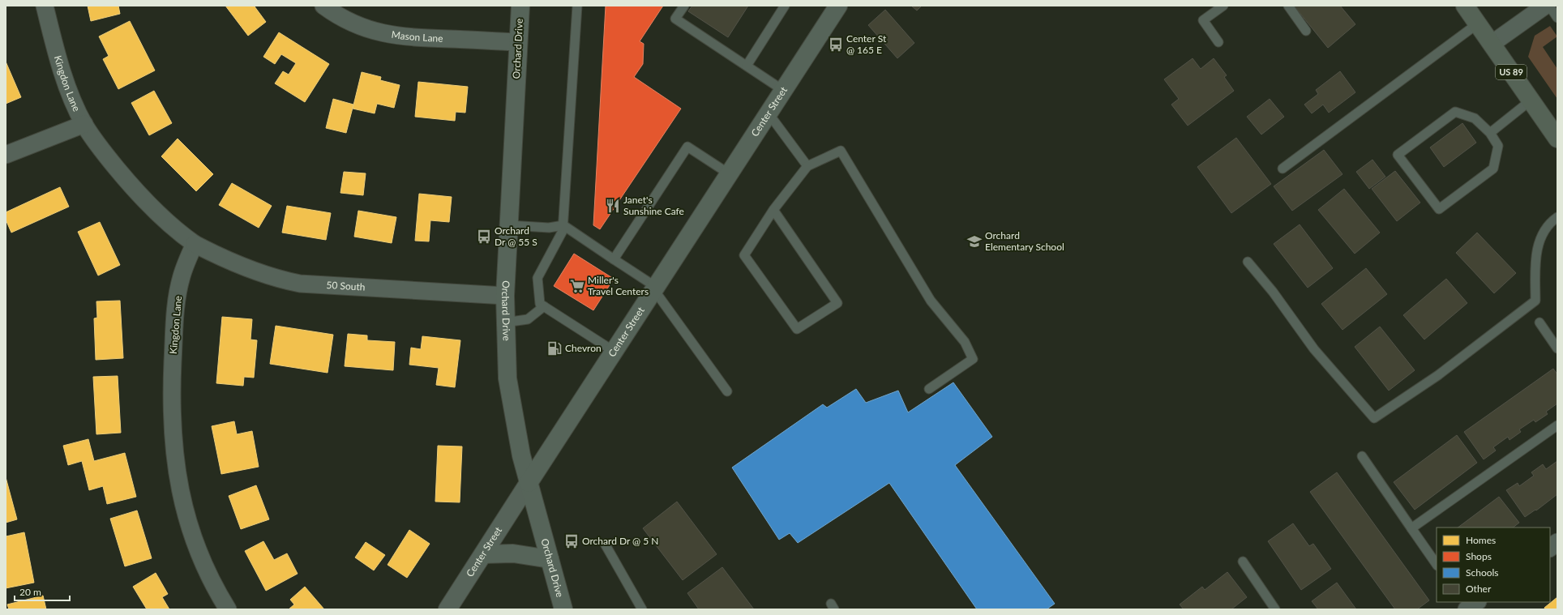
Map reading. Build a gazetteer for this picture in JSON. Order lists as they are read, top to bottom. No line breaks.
{"streets":{"main road":["Orchard Drive","US 89","Center Street"],"street":["Mason Lane","Kingdon Lane","50 South"]},"crossings":[["Mason Lane","Orchard Drive"],["Orchard Drive","Center Street"],["Orchard Drive","50 South"],["Kingdon Lane","50 South"]],"places":{"bus stop":["Center St @ 165 E","Orchard Dr @ 55 S","Orchard Dr @ 5 N"],"restaurant":["Janet's Sunshine Cafe"],"school or university":["Orchard Elementary School"],"supermarket":["Miller's Travel Centers"],"fuel station":["Chevron"]},"legend":["Homes","Shops","Schools","Other"],"scale_bar":"20 m"}
